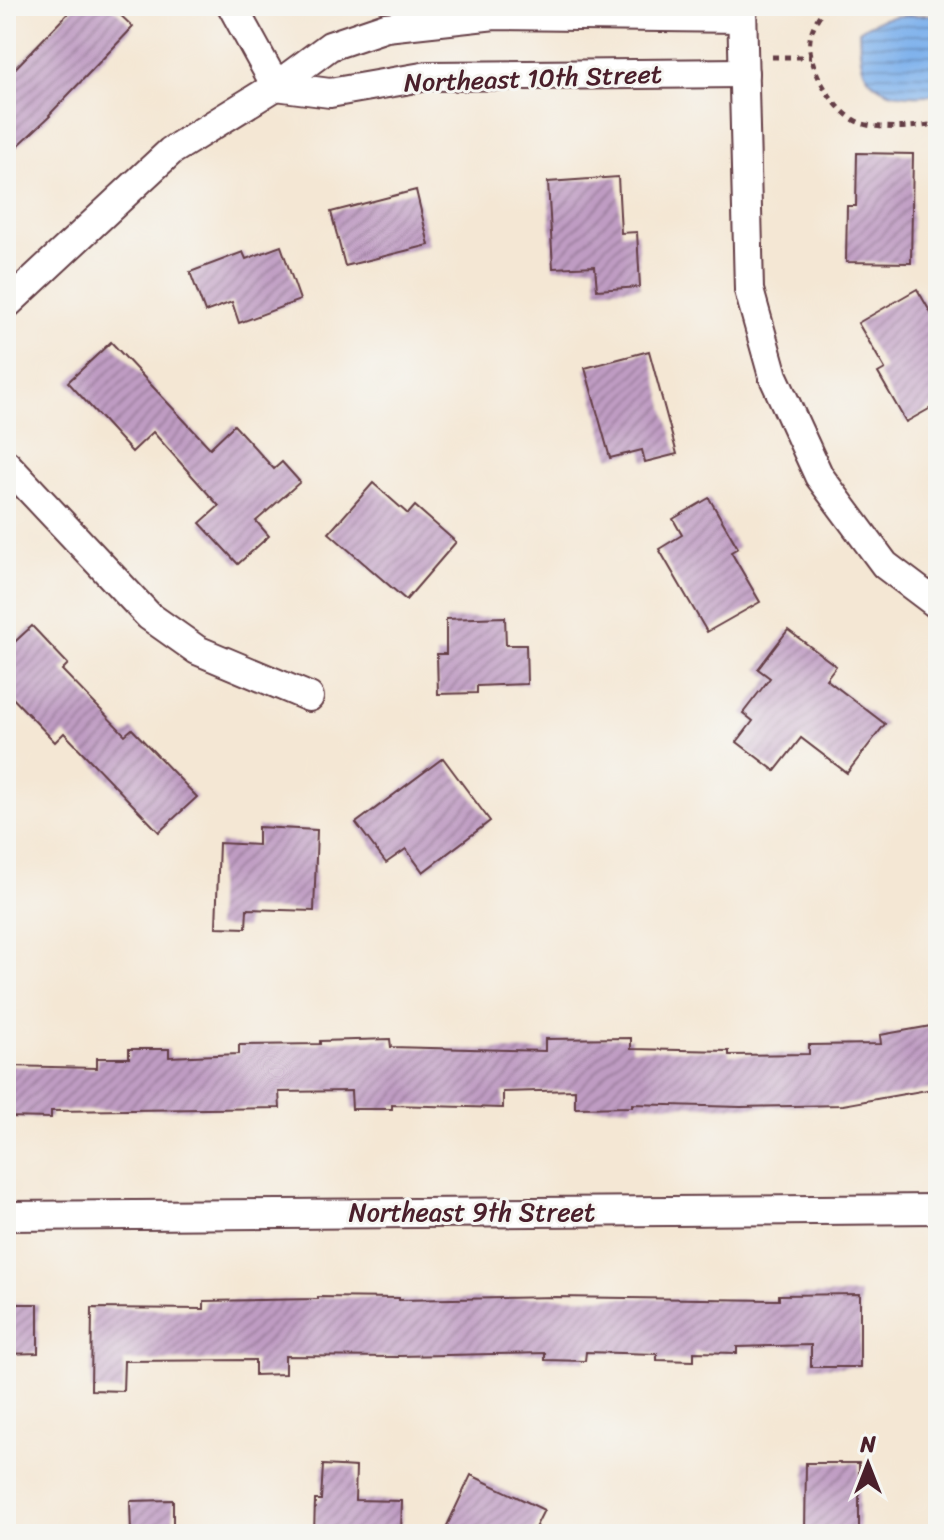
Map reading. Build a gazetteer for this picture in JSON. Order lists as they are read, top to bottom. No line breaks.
{"streets":{"street":["Northeast 10th Street","Northeast 9th Street"]},"north":"top"}
